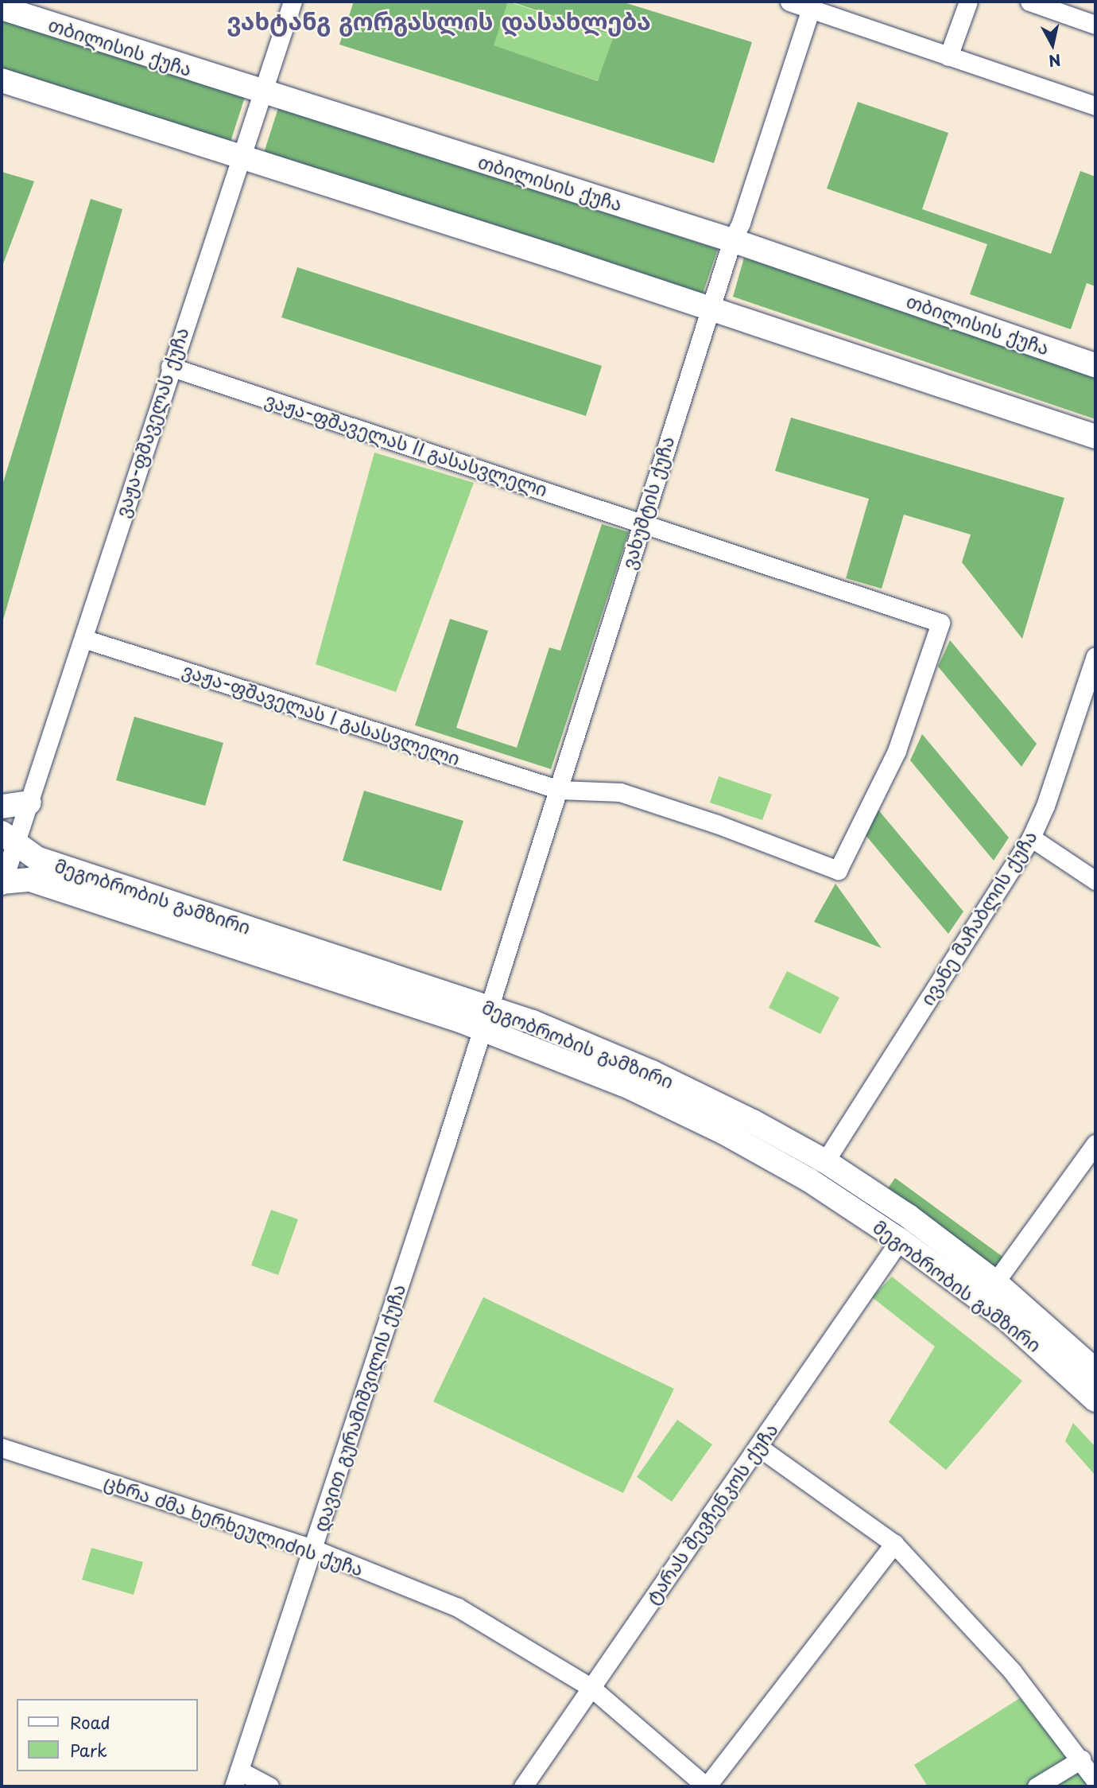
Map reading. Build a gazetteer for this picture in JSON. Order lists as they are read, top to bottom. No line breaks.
{"streets":{"main road":["თბილისის ქუჩა","მეგობრობის გამზირი"],"street":["ვაჟა-ფშაველას ქუჩა","ვაჟა-ფშაველას II გასასვლელი","ვახუშტის ქუჩა","ვაჟა-ფშაველას I გასასვლელი","ივანე მაჩაბლის ქუჩა","დავით გურამიშვილის ქუჩა","ტარას შევჩენკოს ქუჩა","ცხრა ძმა ხერხეულიძის ქუჩა"]},"crossings":[["თბილისის ქუჩა","ვაჟა-ფშაველას ქუჩა"],["თბილისის ქუჩა","ვახუშტის ქუჩა"],["ვაჟა-ფშაველას ქუჩა","ვაჟა-ფშაველას II გასასვლელი"],["ვაჟა-ფშაველას ქუჩა","ვაჟა-ფშაველას I გასასვლელი"],["ვაჟა-ფშაველას ქუჩა","მეგობრობის გამზირი"],["ვაჟა-ფშაველას II გასასვლელი","ვახუშტის ქუჩა"],["ვაჟა-ფშაველას II გასასვლელი","ვაჟა-ფშაველას I გასასვლელი"],["ვახუშტის ქუჩა","ვაჟა-ფშაველას I გასასვლელი"],["ვახუშტის ქუჩა","მეგობრობის გამზირი"],["ვახუშტის ქუჩა","დავით გურამიშვილის ქუჩა"],["მეგობრობის გამზირი","ივანე მაჩაბლის ქუჩა"],["მეგობრობის გამზირი","დავით გურამიშვილის ქუჩა"],["მეგობრობის გამზირი","ტარას შევჩენკოს ქუჩა"],["დავით გურამიშვილის ქუჩა","ცხრა ძმა ხერხეულიძის ქუჩა"],["ტარას შევჩენკოს ქუჩა","ცხრა ძმა ხერხეულიძის ქუჩა"]],"districts":["ვახტანგ გორგასლის დასახლება"],"legend":["Road","Park"],"north":"bottom"}
